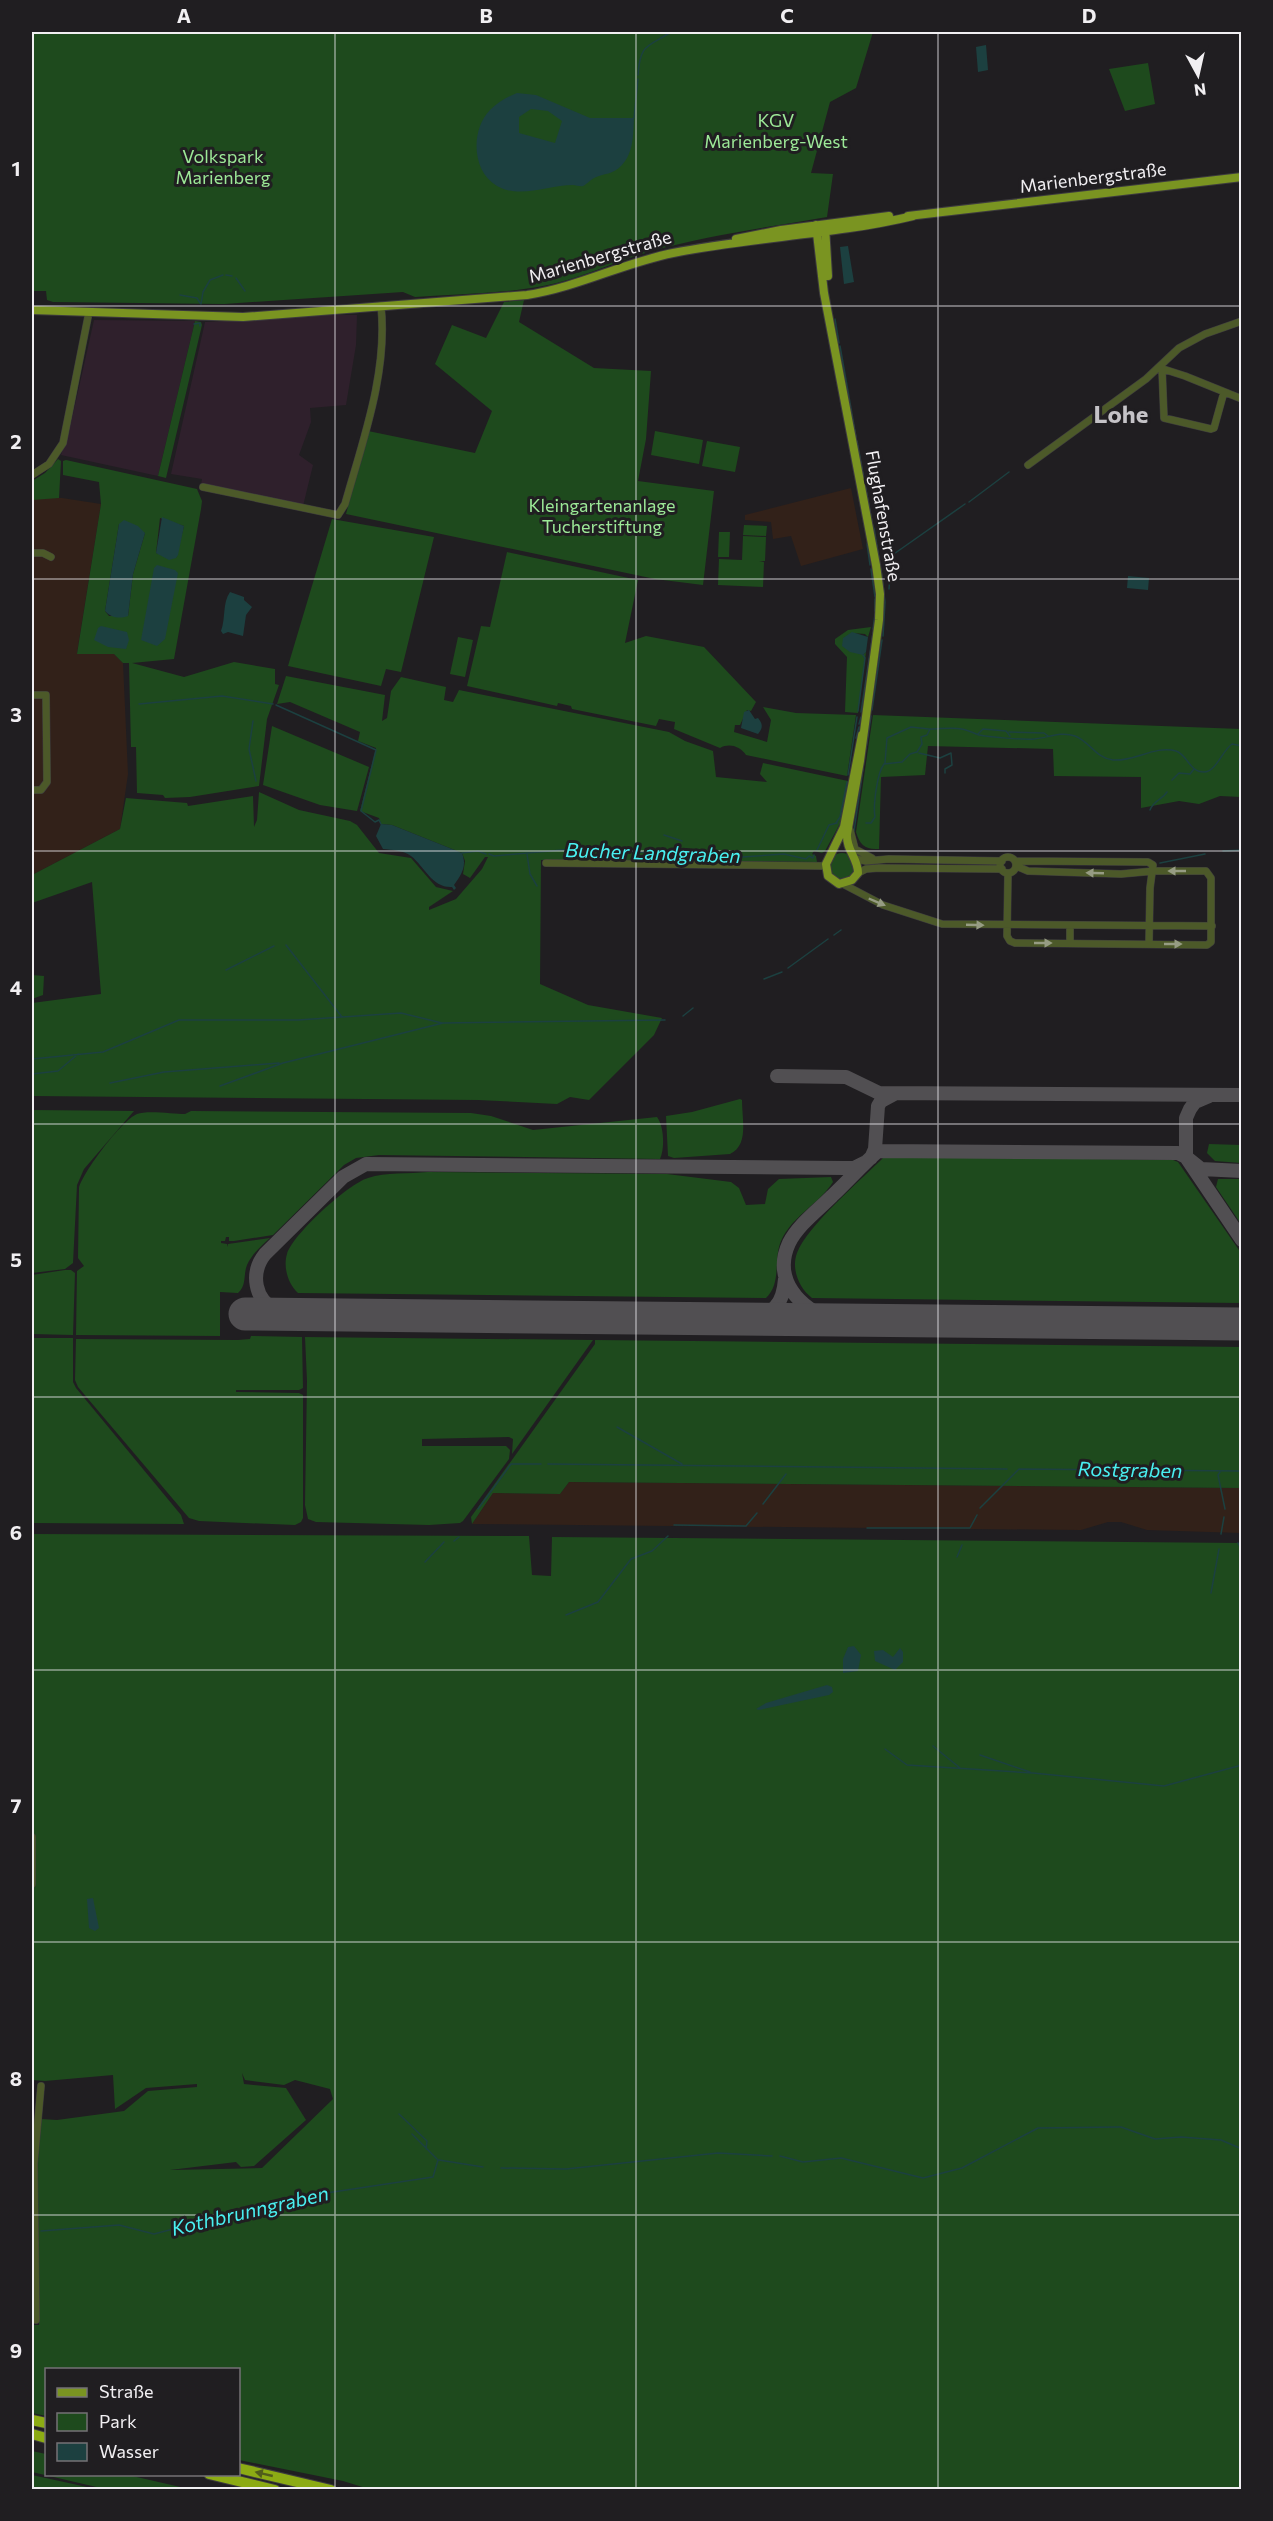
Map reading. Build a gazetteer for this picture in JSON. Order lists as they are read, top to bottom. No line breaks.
{"streets":{"main road":["Marienbergstraße","Flughafenstraße"]},"crossings":[["Marienbergstraße","Flughafenstraße"]],"districts":["Lohe"],"water":["Bucher Landgraben","Rostgraben","Kothbrunngraben"],"parks":["KGV Marienberg-West","Volkspark Marienberg","Kleingartenanlage Tucherstiftung"],"legend":["Straße","Park","Wasser"],"north":"bottom","grid":{"columns":["A","B","C","D"],"rows":["1","2","3","4","5","6","7","8","9"]}}
